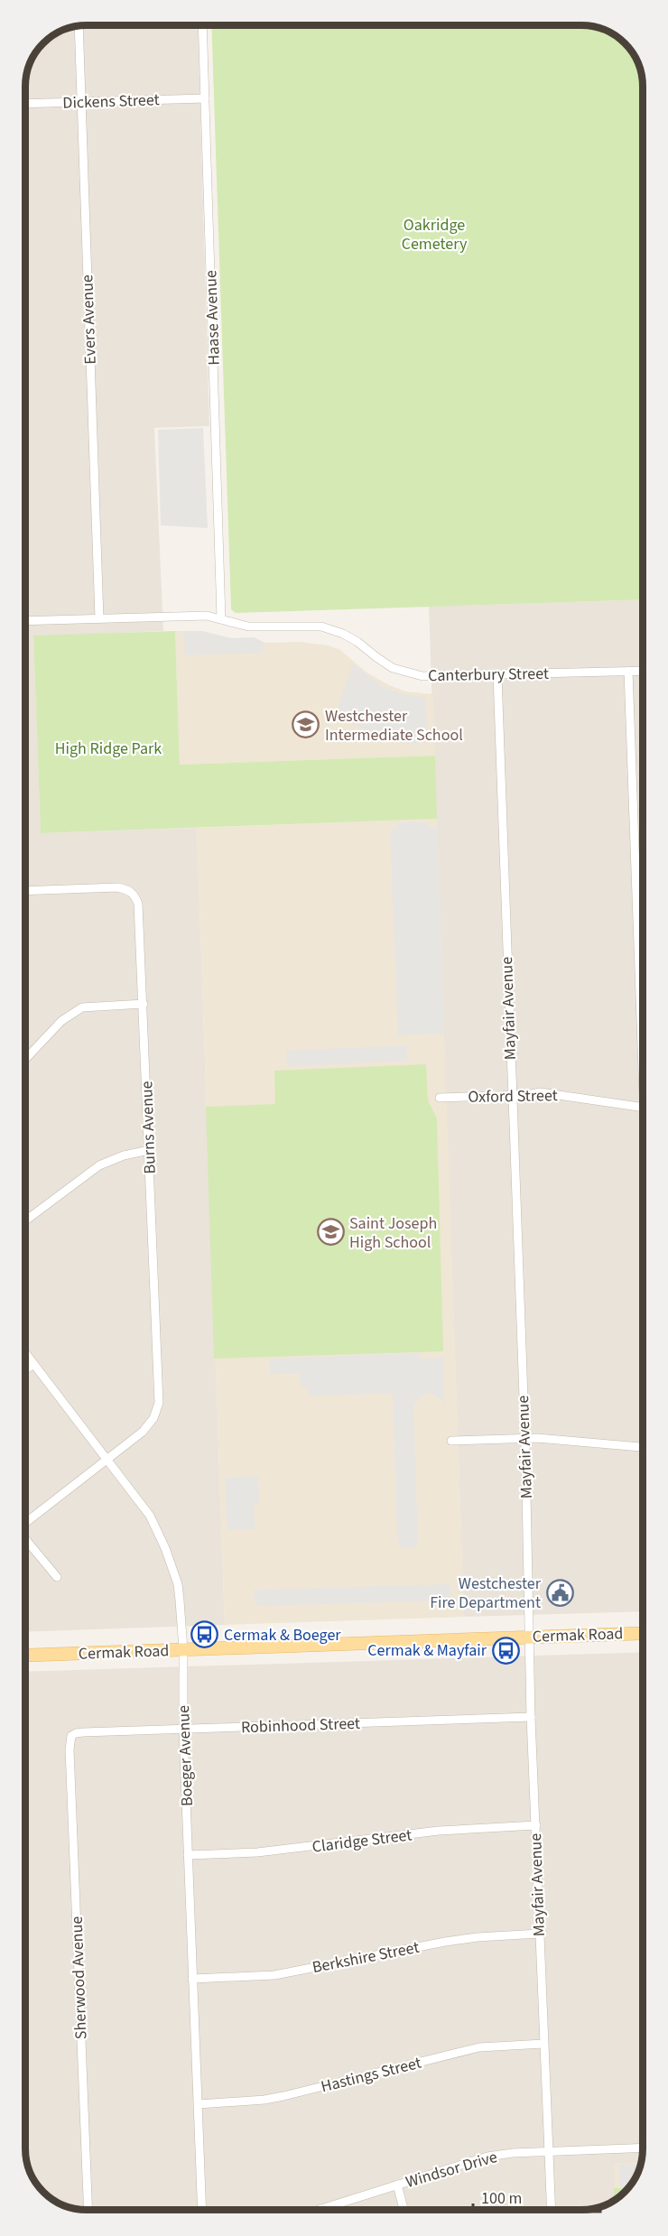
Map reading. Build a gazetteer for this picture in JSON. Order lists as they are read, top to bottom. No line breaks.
{"streets":{"main road":["Cermak Road"],"street":["Dickens Street","Haase Avenue","Evers Avenue","Canterbury Street","Mayfair Avenue","Oxford Street","Burns Avenue","Robinhood Street","Boeger Avenue","Claridge Street","Berkshire Street","Sherwood Avenue","Hastings Street","Windsor Drive"]},"crossings":[["Dickens Street","Haase Avenue"],["Dickens Street","Evers Avenue"],["Haase Avenue","Canterbury Street"],["Evers Avenue","Canterbury Street"],["Canterbury Street","Mayfair Avenue"],["Mayfair Avenue","Oxford Street"],["Mayfair Avenue","Cermak Road"],["Mayfair Avenue","Robinhood Street"],["Mayfair Avenue","Claridge Street"],["Mayfair Avenue","Berkshire Street"],["Mayfair Avenue","Hastings Street"],["Mayfair Avenue","Windsor Drive"],["Burns Avenue","Boeger Avenue"],["Cermak Road","Boeger Avenue"],["Robinhood Street","Boeger Avenue"],["Robinhood Street","Sherwood Avenue"],["Boeger Avenue","Claridge Street"],["Boeger Avenue","Berkshire Street"],["Boeger Avenue","Hastings Street"]],"parks":["Oakridge Cemetery","High Ridge Park"],"places":{"school or university":["Westchester Intermediate School","Saint Joseph High School"],"public building":["Westchester Fire Department"],"bus stop":["Cermak & Boeger","Cermak & Mayfair"]},"scale_bar":"100 m"}
